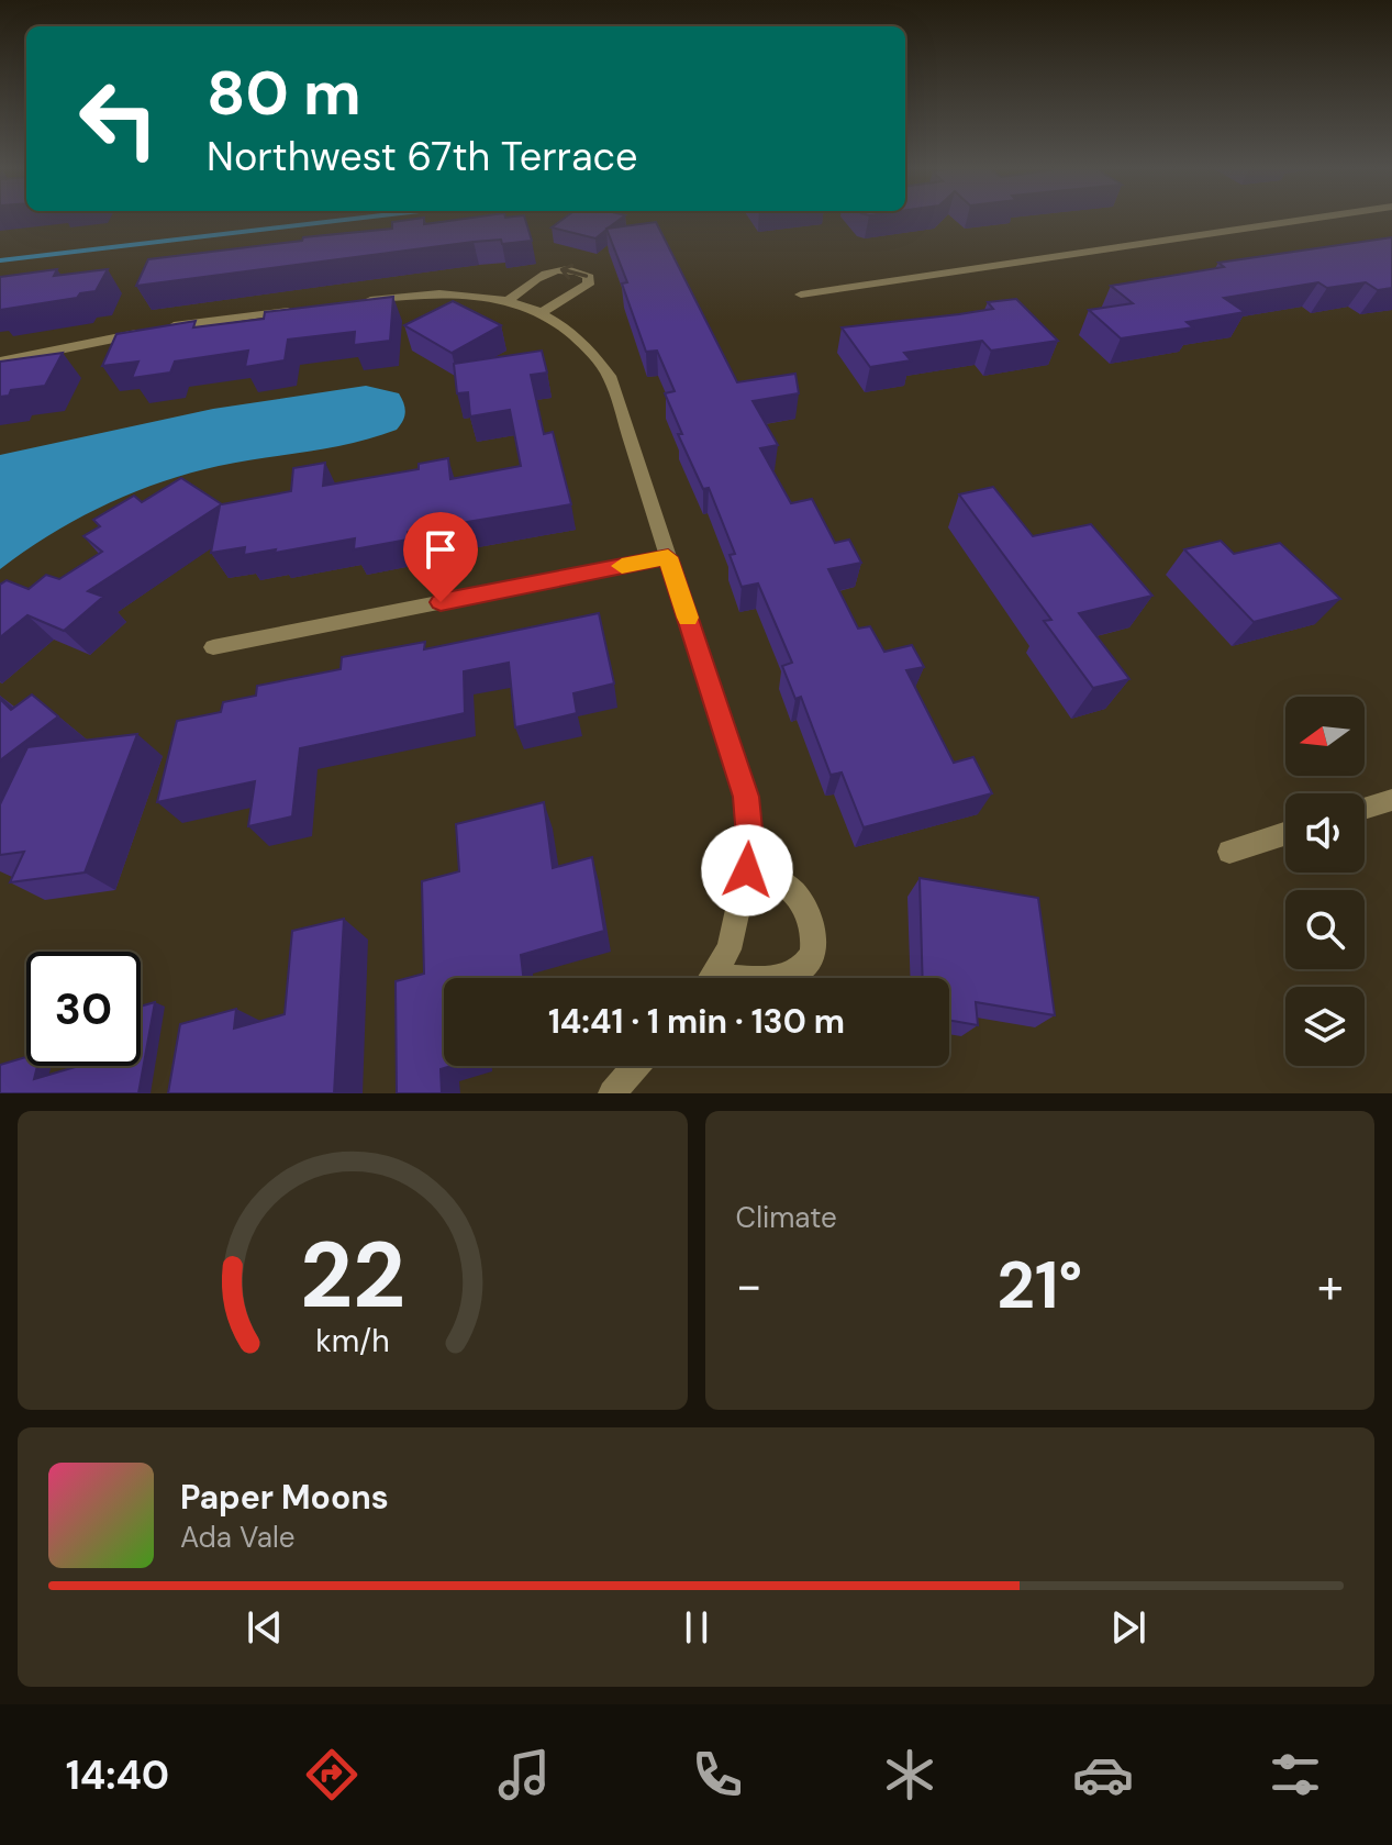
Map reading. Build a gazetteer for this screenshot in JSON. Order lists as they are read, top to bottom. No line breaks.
{"north":"left","page":{"turn":["80 m","Northwest 67th Terrace"],"limit":"30","trip":"14:41 · 1 min · 130 m","tile":"Climate","heat":["−","21°","+"],"song":["Paper Moons","Ada Vale"],"tabs":"14:40","gauge":["22","km/h"]}}
